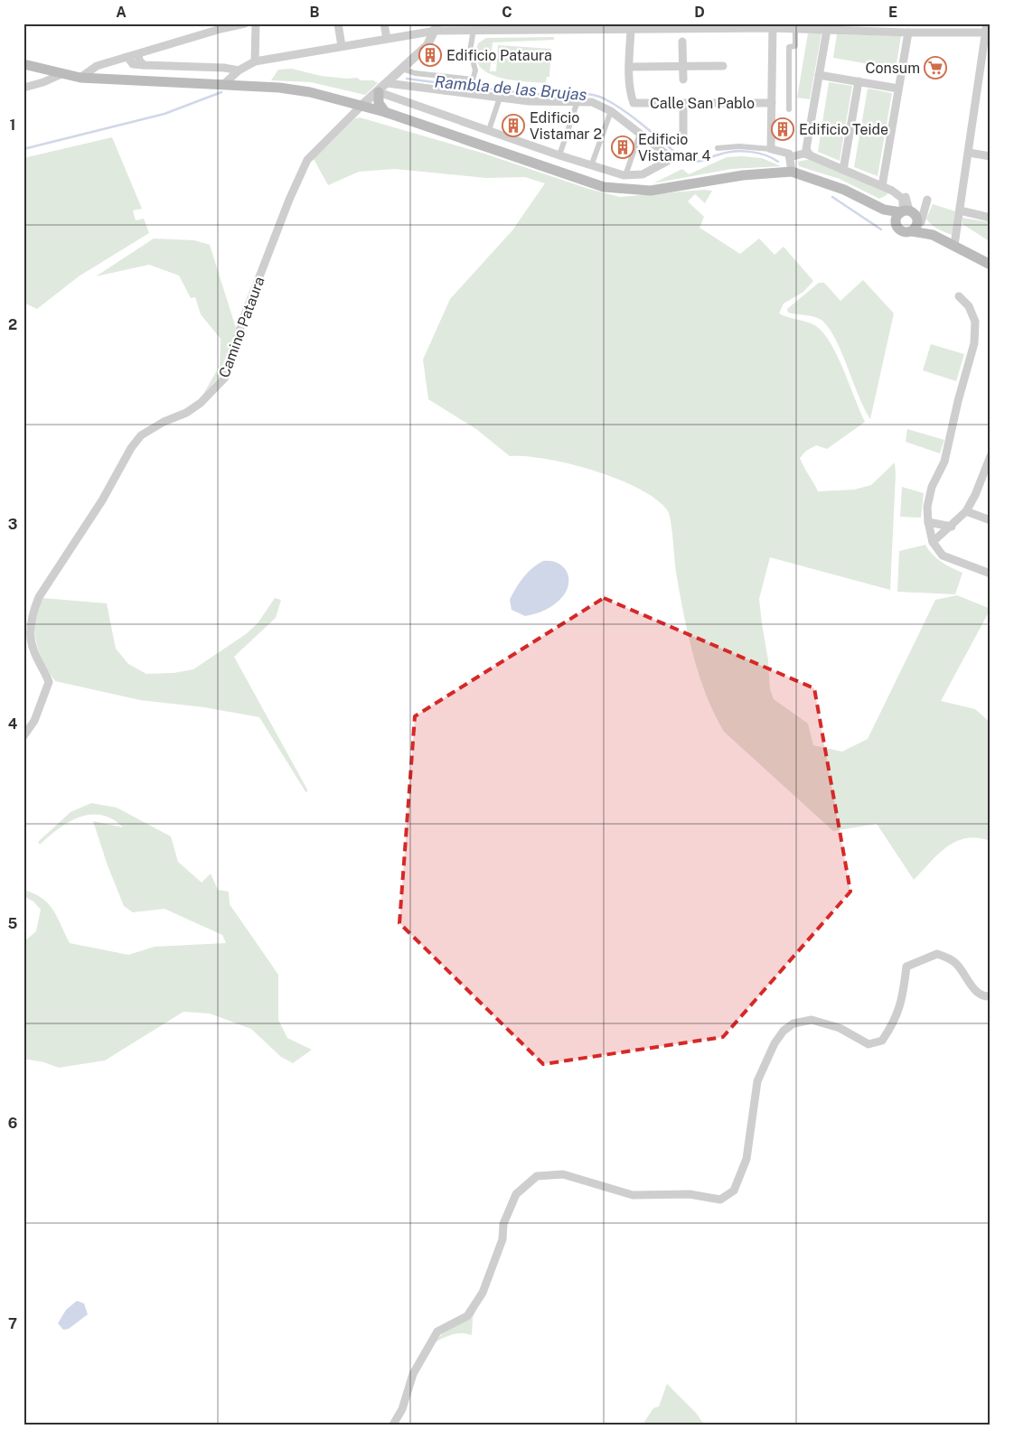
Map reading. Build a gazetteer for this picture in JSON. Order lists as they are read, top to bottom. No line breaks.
{"streets":{"street":["Calle San Pablo","Camino Pataura"]},"water":["Rambla de las Brujas"],"places":{"building":["Edificio Pataura","Edificio Vistamar 2","Edificio Teide","Edificio Vistamar 4"],"supermarket":["Consum"]},"grid":{"columns":["A","B","C","D","E"],"rows":["1","2","3","4","5","6","7"]}}
